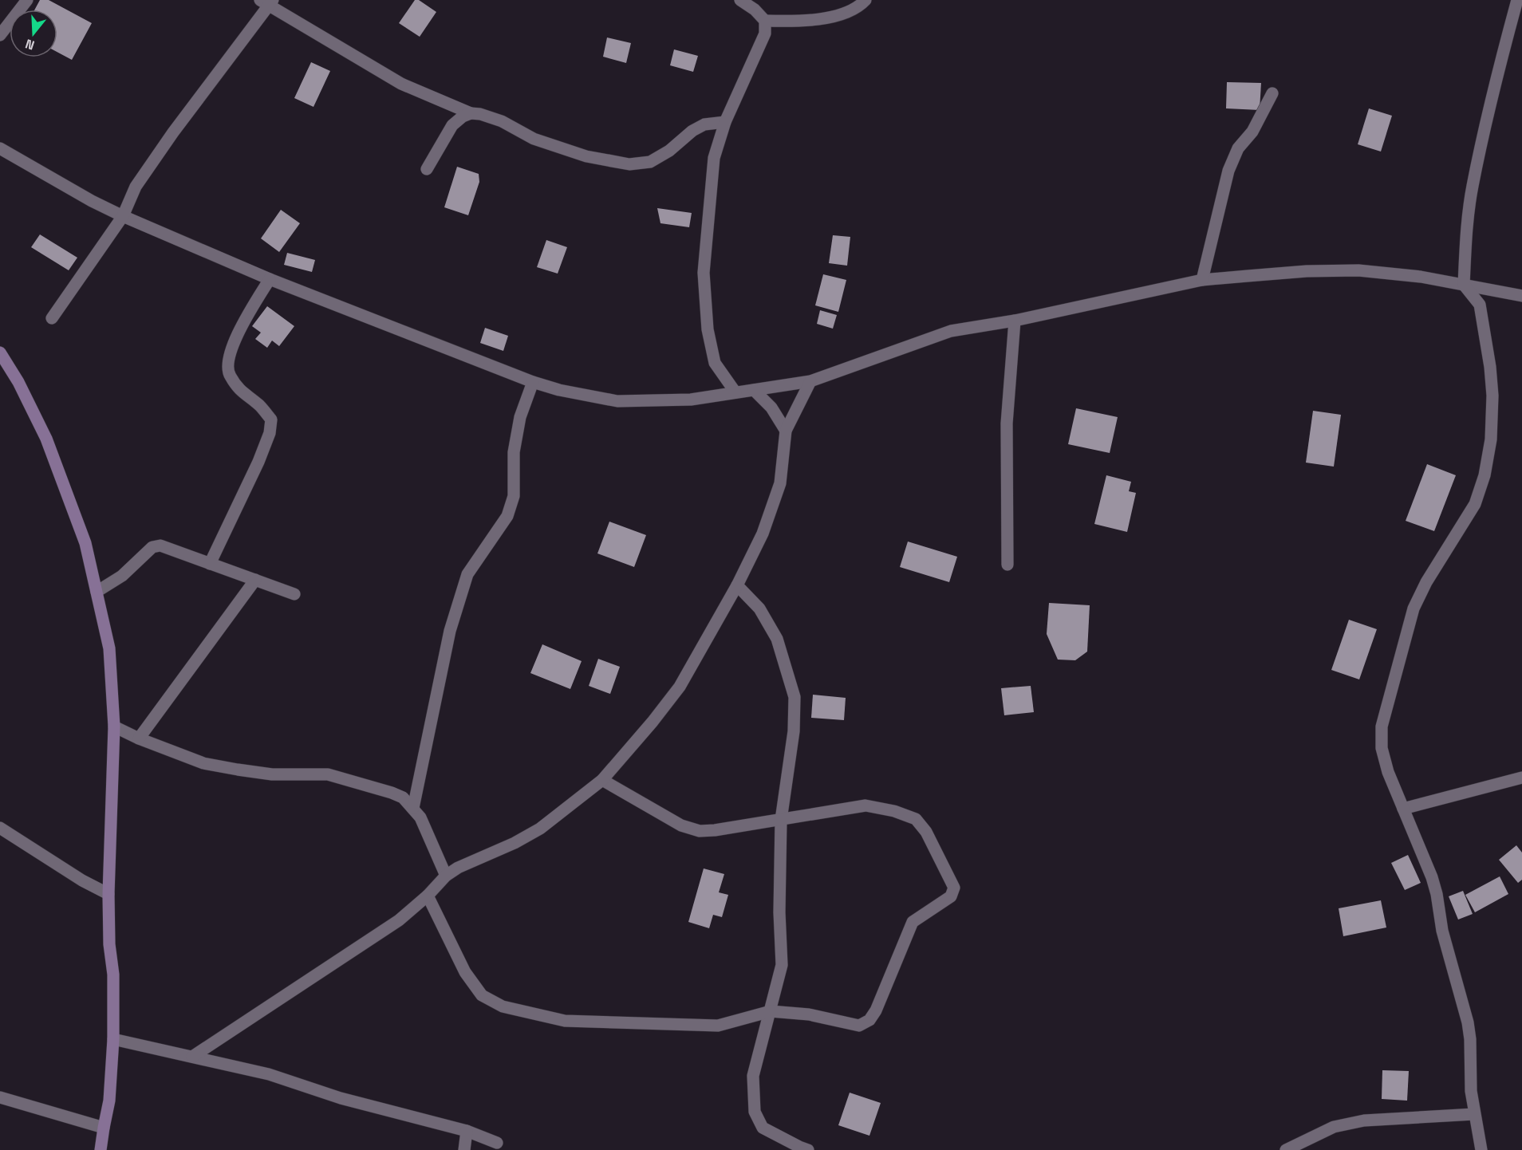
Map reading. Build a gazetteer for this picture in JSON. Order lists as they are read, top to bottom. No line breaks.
{"north":"bottom"}
